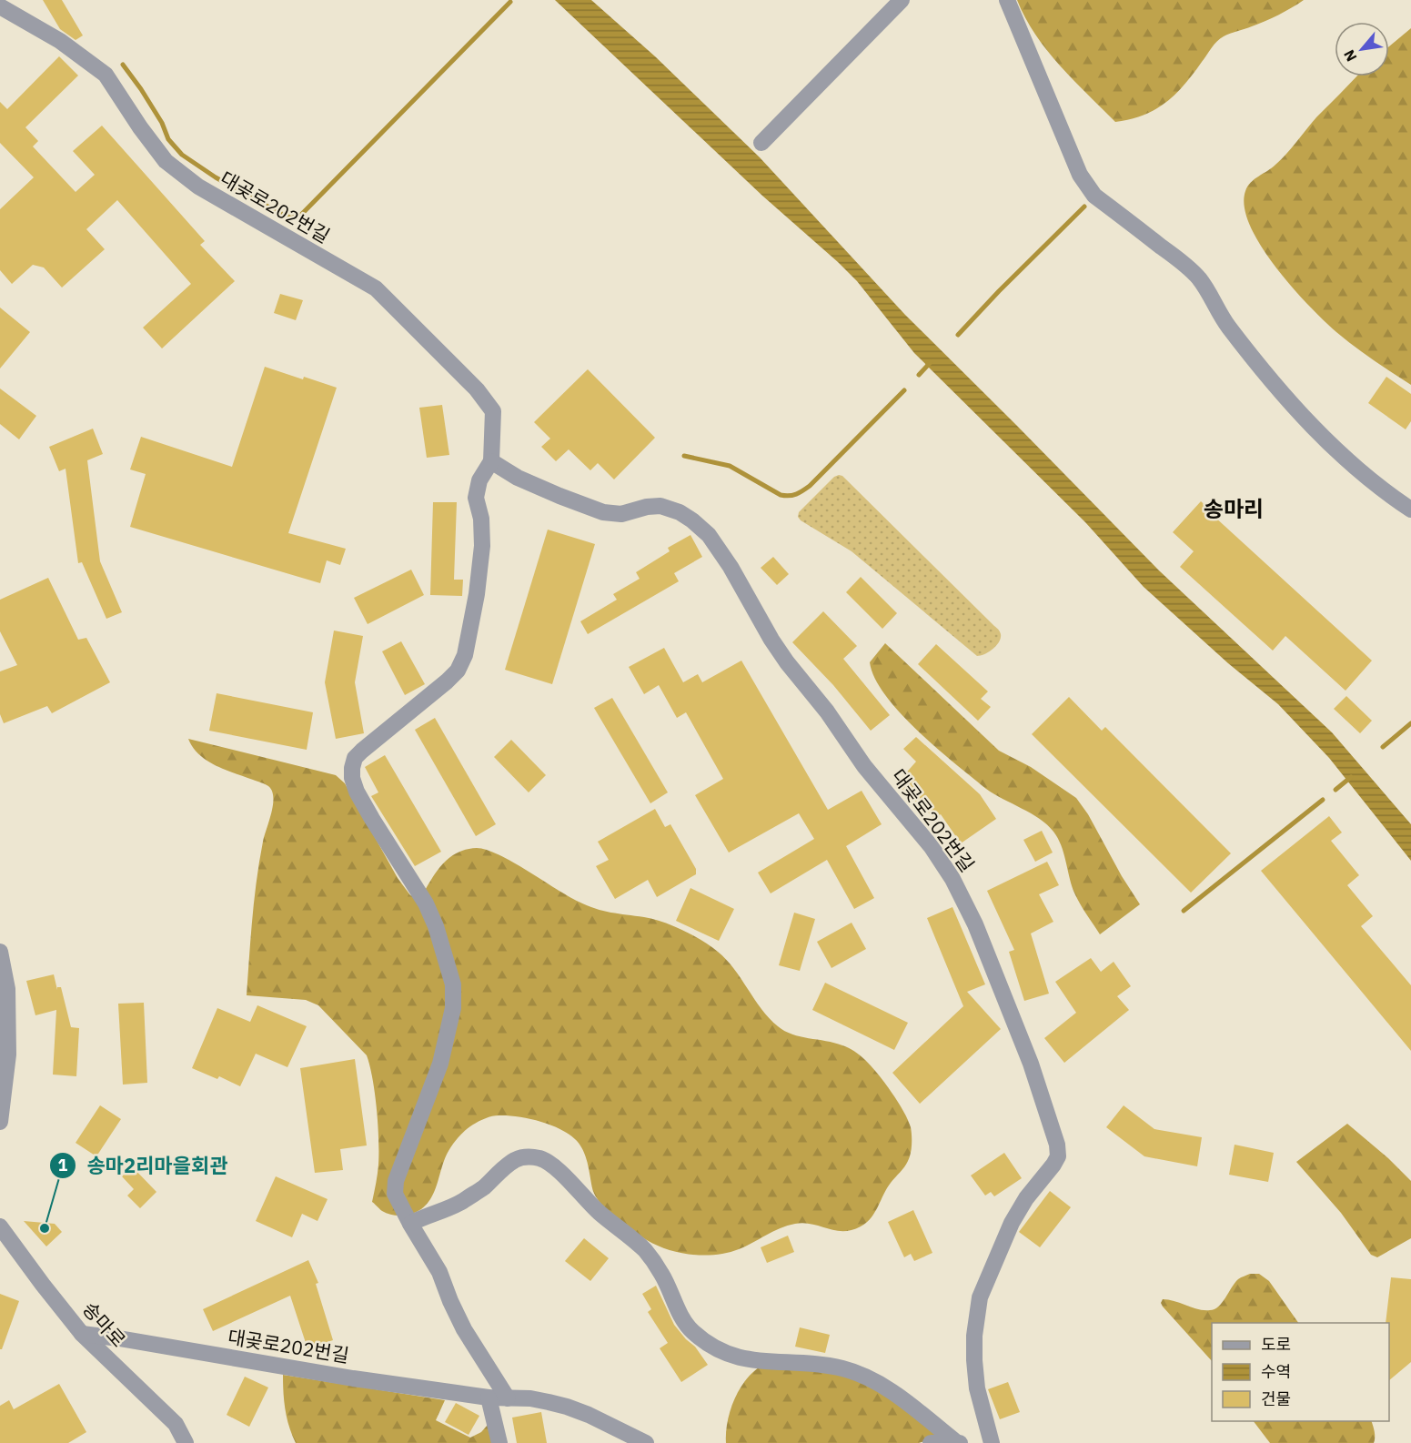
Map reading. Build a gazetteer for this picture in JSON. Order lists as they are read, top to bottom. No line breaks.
{"streets":{"street":["대곶로202번길","송마로"]},"crossings":[["대곶로202번길","송마로"]],"districts":["송마리"],"places":["송마2리마을회관"],"legend":["도로","수역","건물"],"north":"bottom left"}
